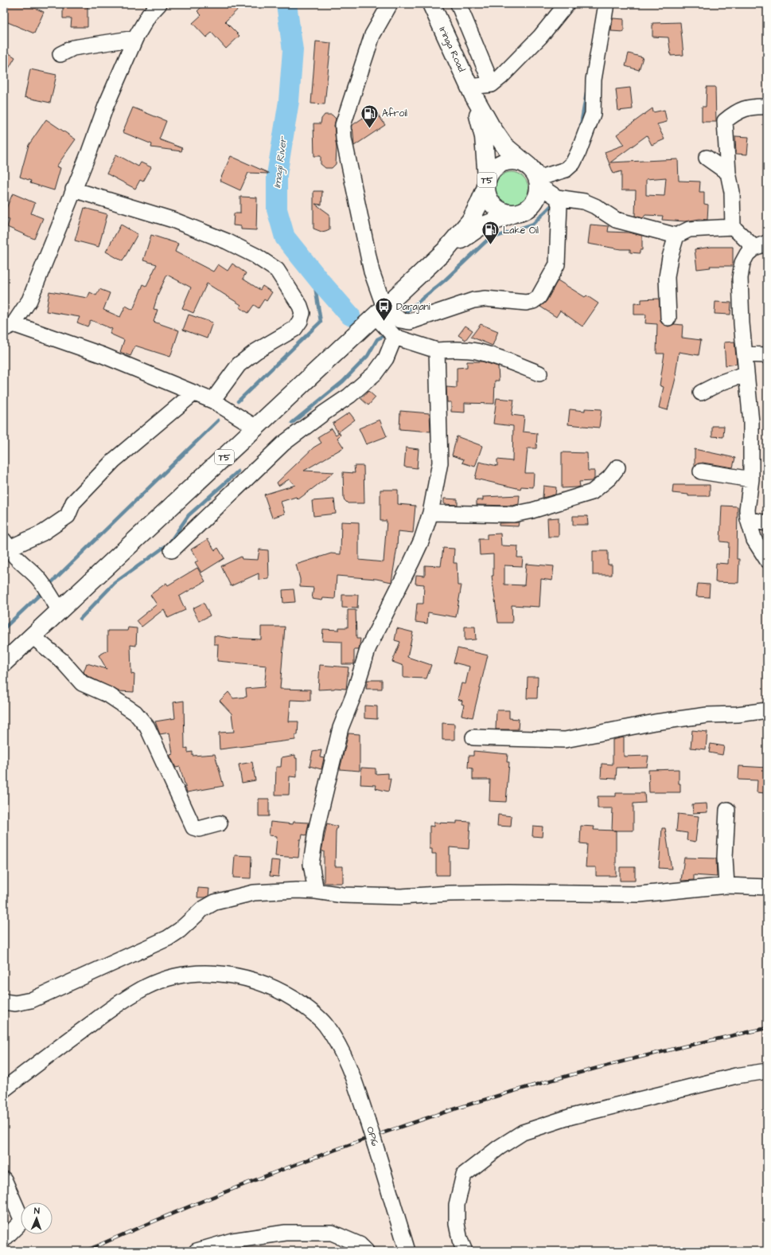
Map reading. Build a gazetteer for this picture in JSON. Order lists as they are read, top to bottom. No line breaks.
{"streets":{"highway":["Iringa Road","T5"],"street":["OP16"]},"crossings":[["Iringa Road","T5"]],"water":["Imagi River"],"places":{"fuel station":["Afroil","Lake Oil"],"bus stop":["Darajani"]},"north":"top"}
